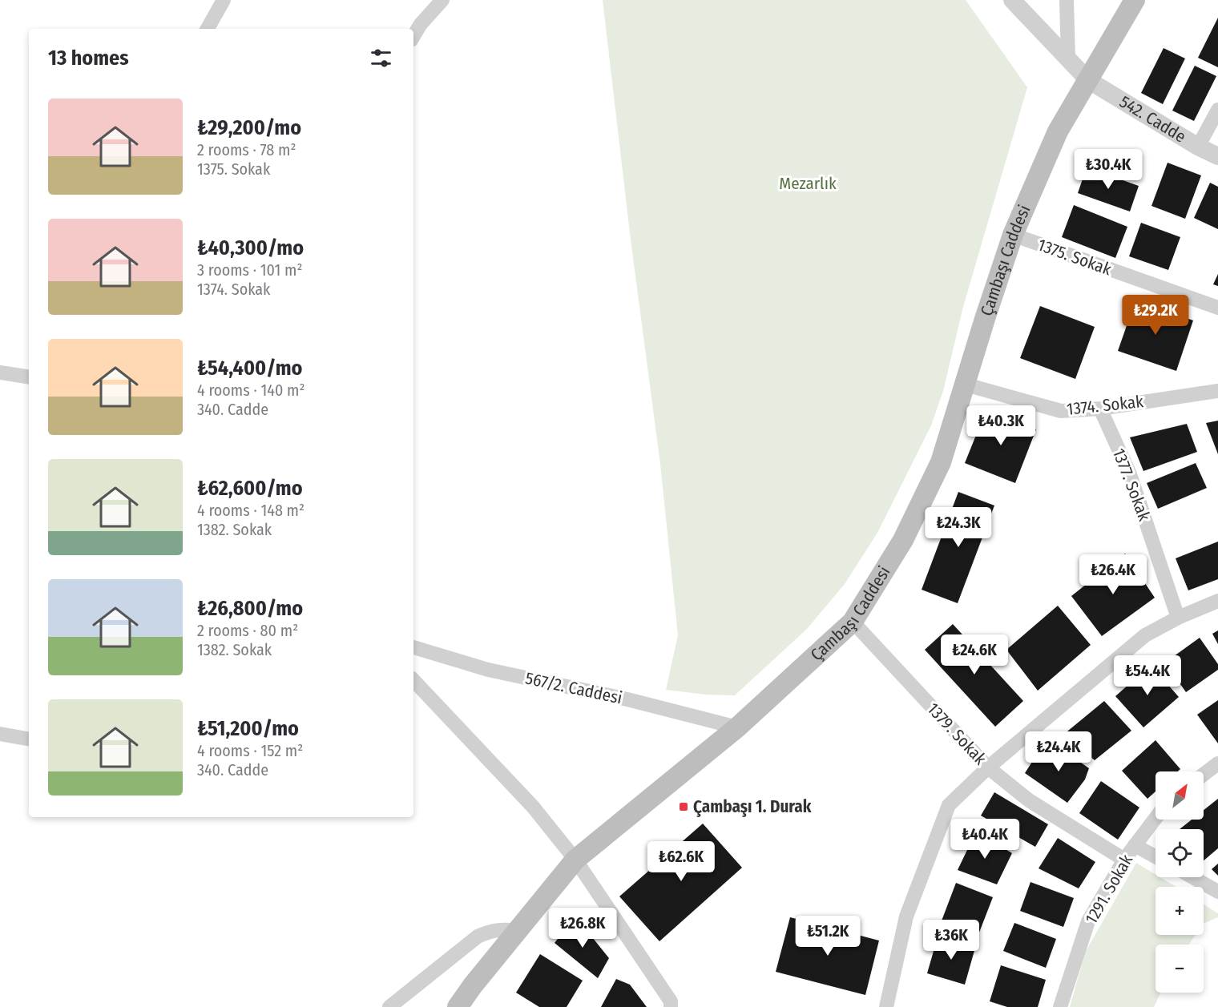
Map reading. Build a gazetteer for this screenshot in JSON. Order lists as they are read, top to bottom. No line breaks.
{"streets":{"main road":["Çambaşı Caddesi"],"street":["542. Cadde","1375. Sokak","1374. Sokak","1377. Sokak","567/2. Caddesi","1379. Sokak","1291. Sokak"]},"crossings":[["542. Cadde","Çambaşı Caddesi"],["1375. Sokak","Çambaşı Caddesi"],["Çambaşı Caddesi","1374. Sokak"],["Çambaşı Caddesi","567/2. Caddesi"],["Çambaşı Caddesi","1379. Sokak"],["1374. Sokak","1377. Sokak"],["1379. Sokak","1291. Sokak"]],"parks":["Mezarlık"],"places":{"transit":["Çambaşı 1. Durak"]},"north":"top right","page":{"heading":"13 homes","list":[{"name":"₺29,200/mo","note":"2 rooms · 78 m² · 1375. Sokak"},{"name":"₺40,300/mo","note":"3 rooms · 101 m² · 1374. Sokak"},{"name":"₺54,400/mo","note":"4 rooms · 140 m² · 340. Cadde"},{"name":"₺62,600/mo","note":"4 rooms · 148 m² · 1382. Sokak"},{"name":"₺26,800/mo","note":"2 rooms · 80 m² · 1382. Sokak"},{"name":"₺51,200/mo","note":"4 rooms · 152 m² · 340. Cadde"}],"price":["₺30.4K","₺29.2K","₺40.3K","₺24.3K","₺26.4K","₺24.6K","₺54.4K","₺24.4K","₺40.4K","₺62.6K","₺26.8K","₺51.2K","₺36K"],"map_buttons":["+","−"]}}
